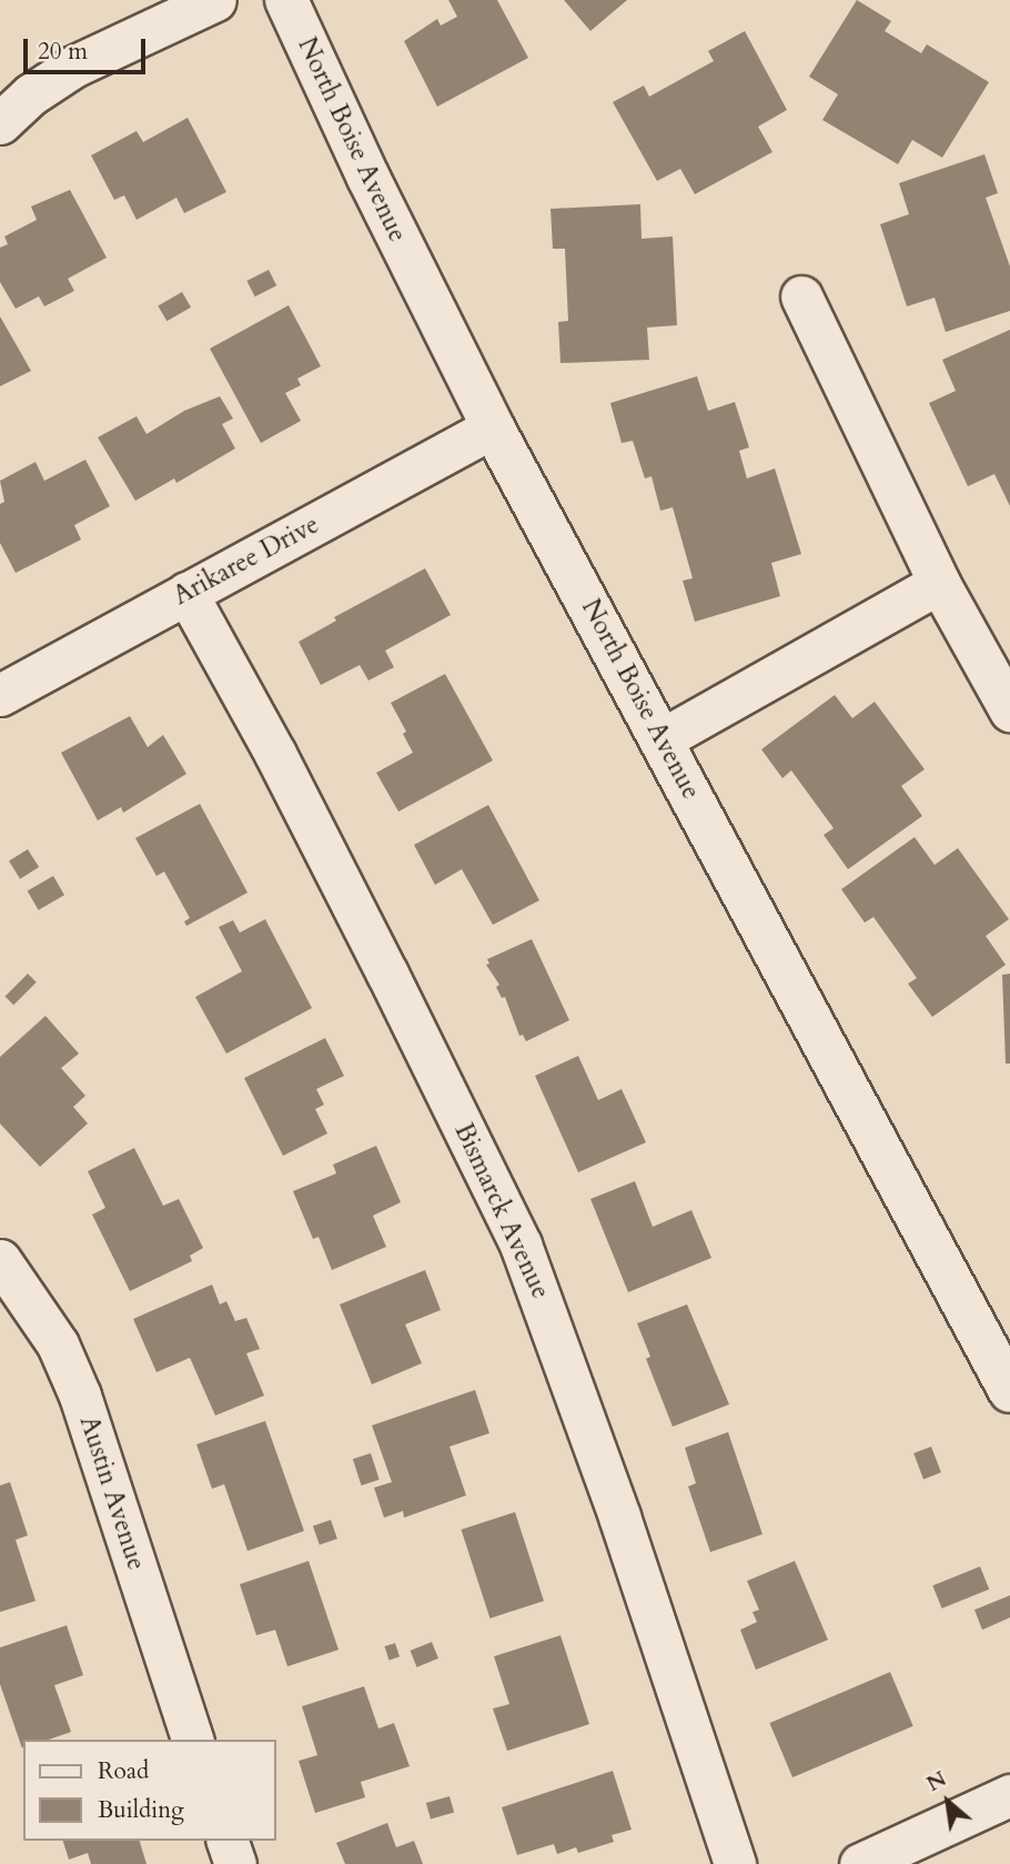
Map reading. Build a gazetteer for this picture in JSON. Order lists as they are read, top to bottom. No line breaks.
{"streets":{"street":["North Boise Avenue","Arikaree Drive","Bismarck Avenue","Austin Avenue"]},"crossings":[["North Boise Avenue","Arikaree Drive"],["Arikaree Drive","Bismarck Avenue"]],"legend":["Road","Building"],"scale_bar":"20 m","north":"top left"}
